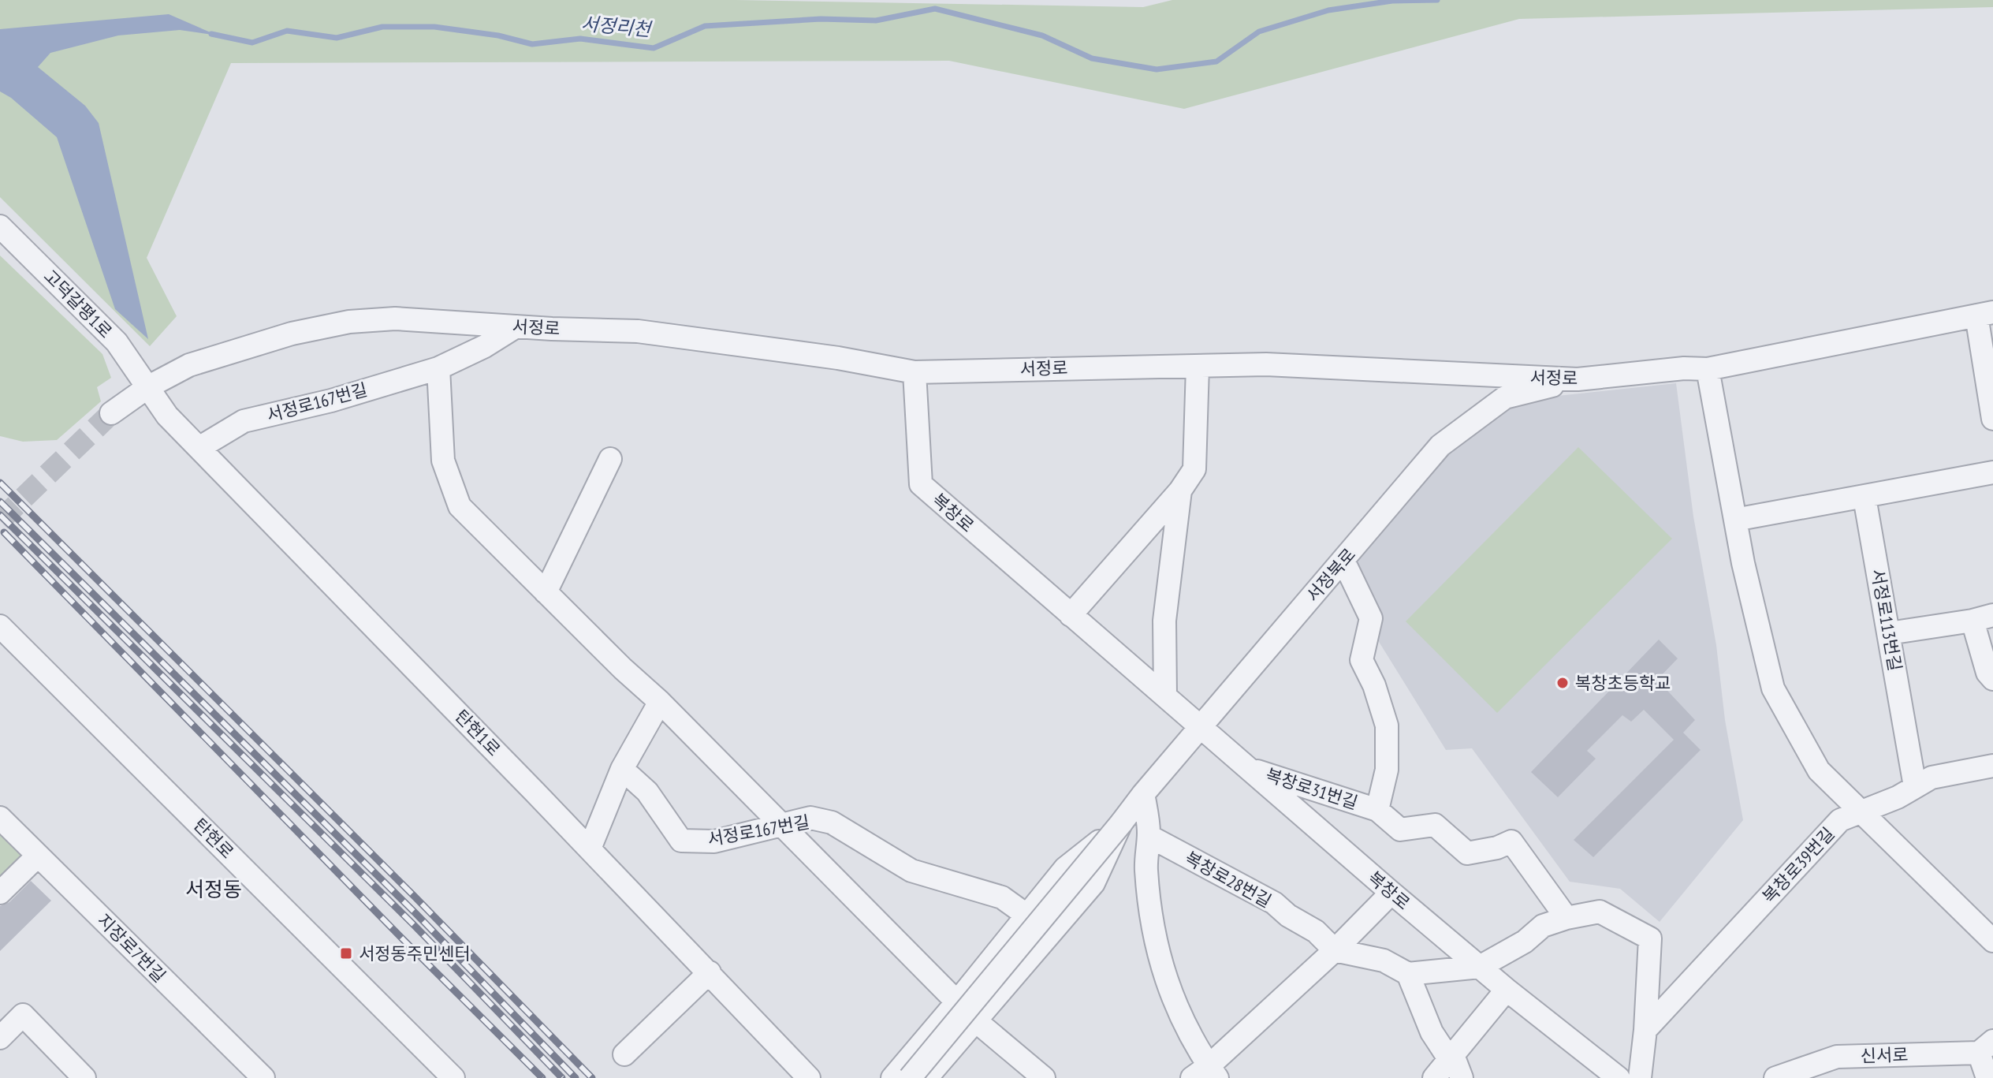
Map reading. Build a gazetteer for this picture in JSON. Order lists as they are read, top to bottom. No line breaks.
{"streets":{"street":["고덕갈평1로","서정로","서정로167번길","복창로","서정북로","서정로113번길","탄현1로","복창로31번길","탄현로","복창로39번길","복창로28번길","지장로7번길","신서로"]},"crossings":[["고덕갈평1로","서정로"],["고덕갈평1로","탄현1로"],["서정로","서정로167번길"],["서정로","복창로"],["서정로","서정북로"],["서정로","탄현1로"],["서정로167번길","탄현1로"],["복창로","서정북로"],["복창로","복창로31번길"],["서정북로","복창로31번길"],["서정로113번길","복창로39번길"]],"districts":["서정동"],"water":["서정리천"],"places":{"other":["복창초등학교"],"transit":["서정동주민센터"]}}
